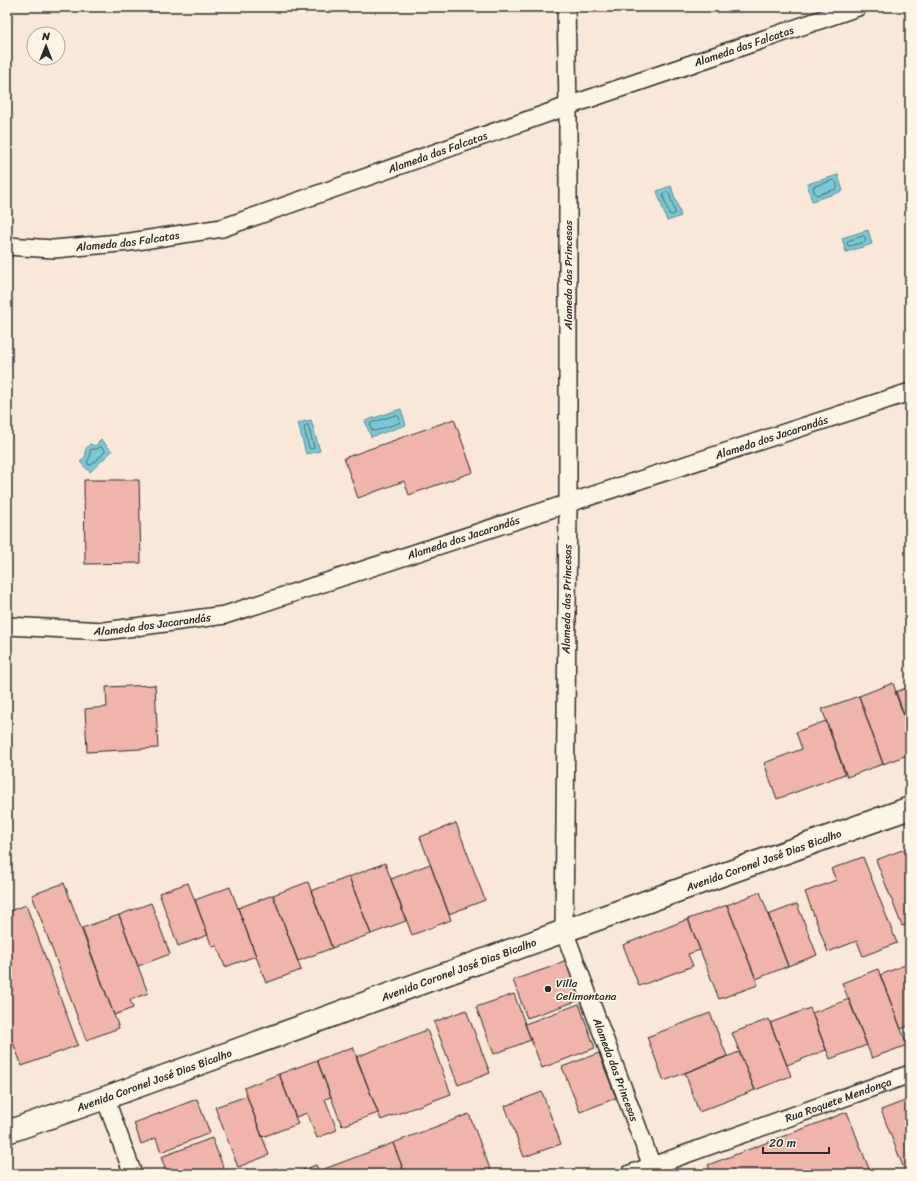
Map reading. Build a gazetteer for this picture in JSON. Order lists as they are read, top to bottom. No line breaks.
{"streets":{"street":["Alameda das Falcatas","Alameda das Princesas","Alameda dos Jacarandás","Avenida Coronel José Dias Bicalho","Rua Roquete Mendonça"]},"crossings":[["Alameda das Falcatas","Alameda das Princesas"],["Alameda das Princesas","Alameda dos Jacarandás"],["Alameda das Princesas","Avenida Coronel José Dias Bicalho"],["Alameda das Princesas","Rua Roquete Mendonça"]],"places":["Villa Celimontana"],"scale_bar":"20 m","north":"top"}
